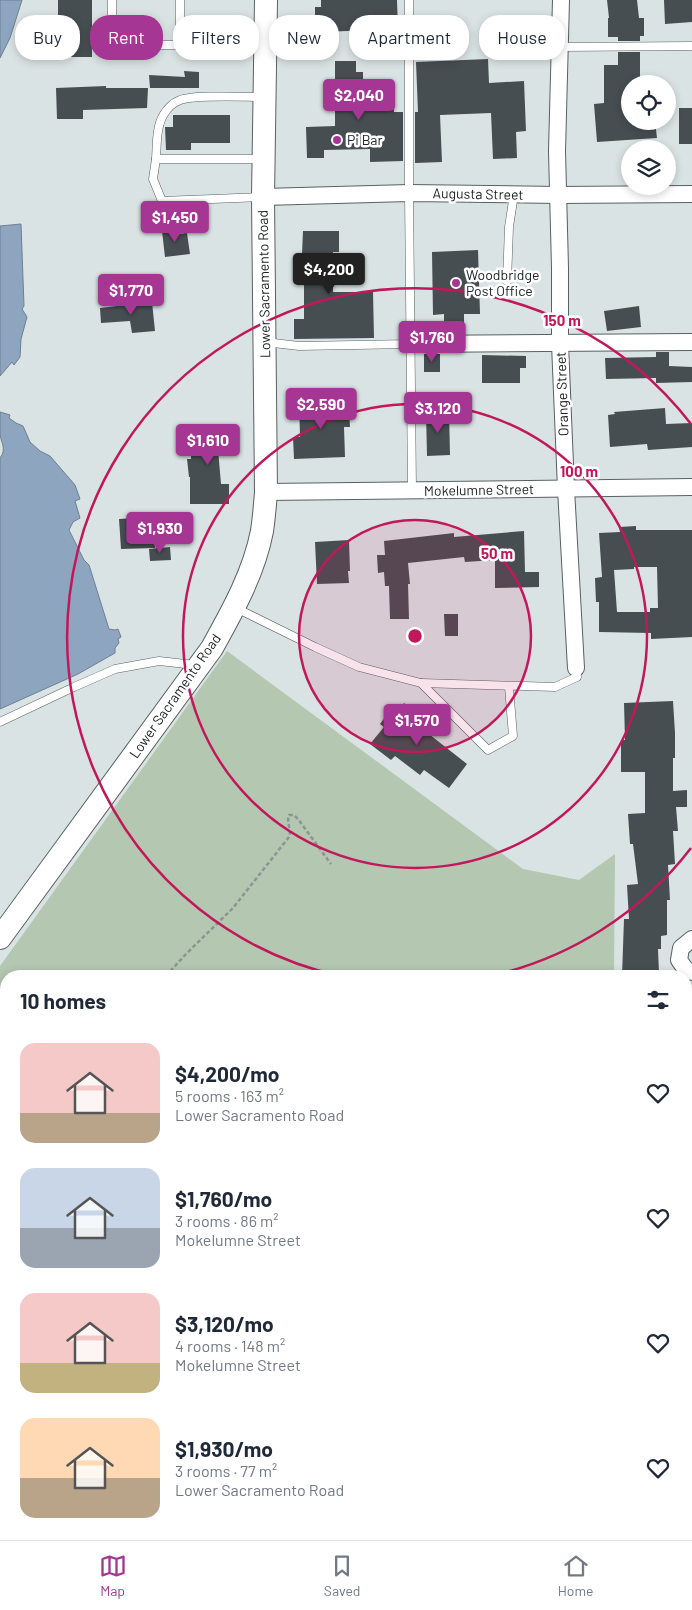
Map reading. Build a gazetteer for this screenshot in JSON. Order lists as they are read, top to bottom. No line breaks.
{"streets":{"main road":["Lower Sacramento Road"],"street":["Augusta Street","Orange Street","Mokelumne Street"]},"crossings":[["Augusta Street","Lower Sacramento Road"],["Augusta Street","Orange Street"],["Lower Sacramento Road","Mokelumne Street"],["Orange Street","Mokelumne Street"]],"places":["Pi Bar","Woodbridge Post Office"],"page":{"chip":["Buy","Rent","Filters","New","Apartment","House"],"price":["$2,040","$1,450","$4,200","$1,770","$1,760","$2,590","$3,120","$1,610","$1,930","$1,570"],"heading":"10 homes","list":[{"name":"$4,200/mo","note":"5 rooms · 163 m² · Lower Sacramento Road"},{"name":"$1,760/mo","note":"3 rooms · 86 m² · Mokelumne Street"},{"name":"$3,120/mo","note":"4 rooms · 148 m² · Mokelumne Street"},{"name":"$1,930/mo","note":"3 rooms · 77 m² · Lower Sacramento Road"}],"tabs":["Map","Saved","Home"]},"rings":["150 m","100 m","50 m"]}
